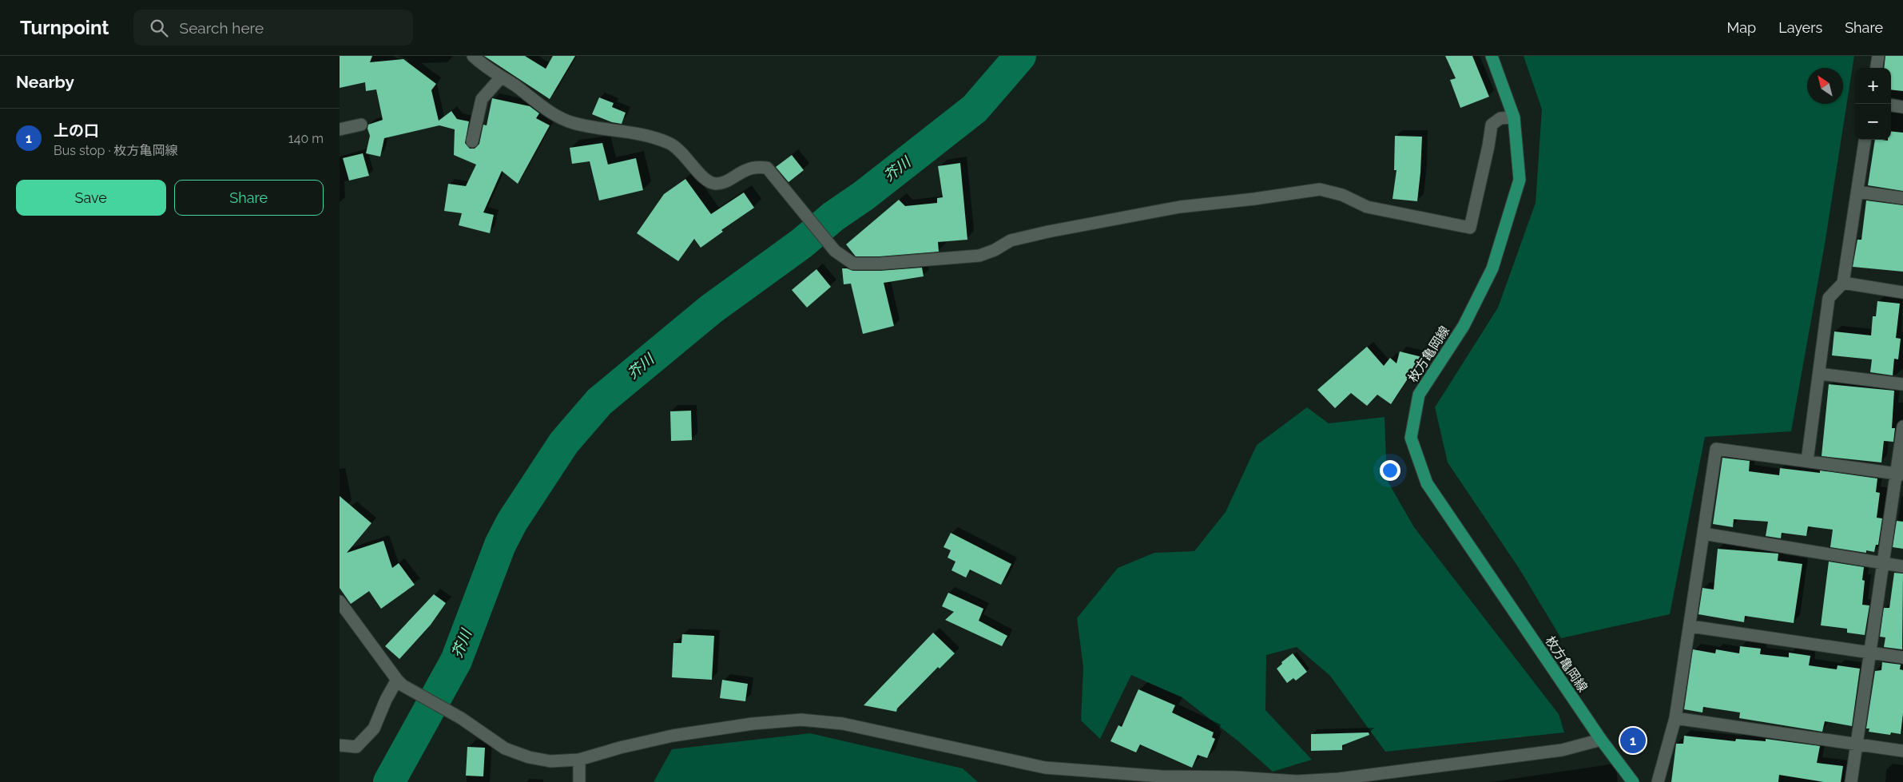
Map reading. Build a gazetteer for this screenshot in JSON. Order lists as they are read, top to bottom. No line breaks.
{"streets":{"main road":["枚方亀岡線"]},"water":["芥川"],"north":"top left","page":{"header":"Turnpoint","search":"Search here","nav":["Map","Layers","Share"],"heading":"Nearby","map_buttons":["+","−"],"list":[{"mark":"1","name":"上の口","note":"Bus stop · 枚方亀岡線","value":"140 m"}],"buttons":["Save","Share"],"pins":"1"}}
